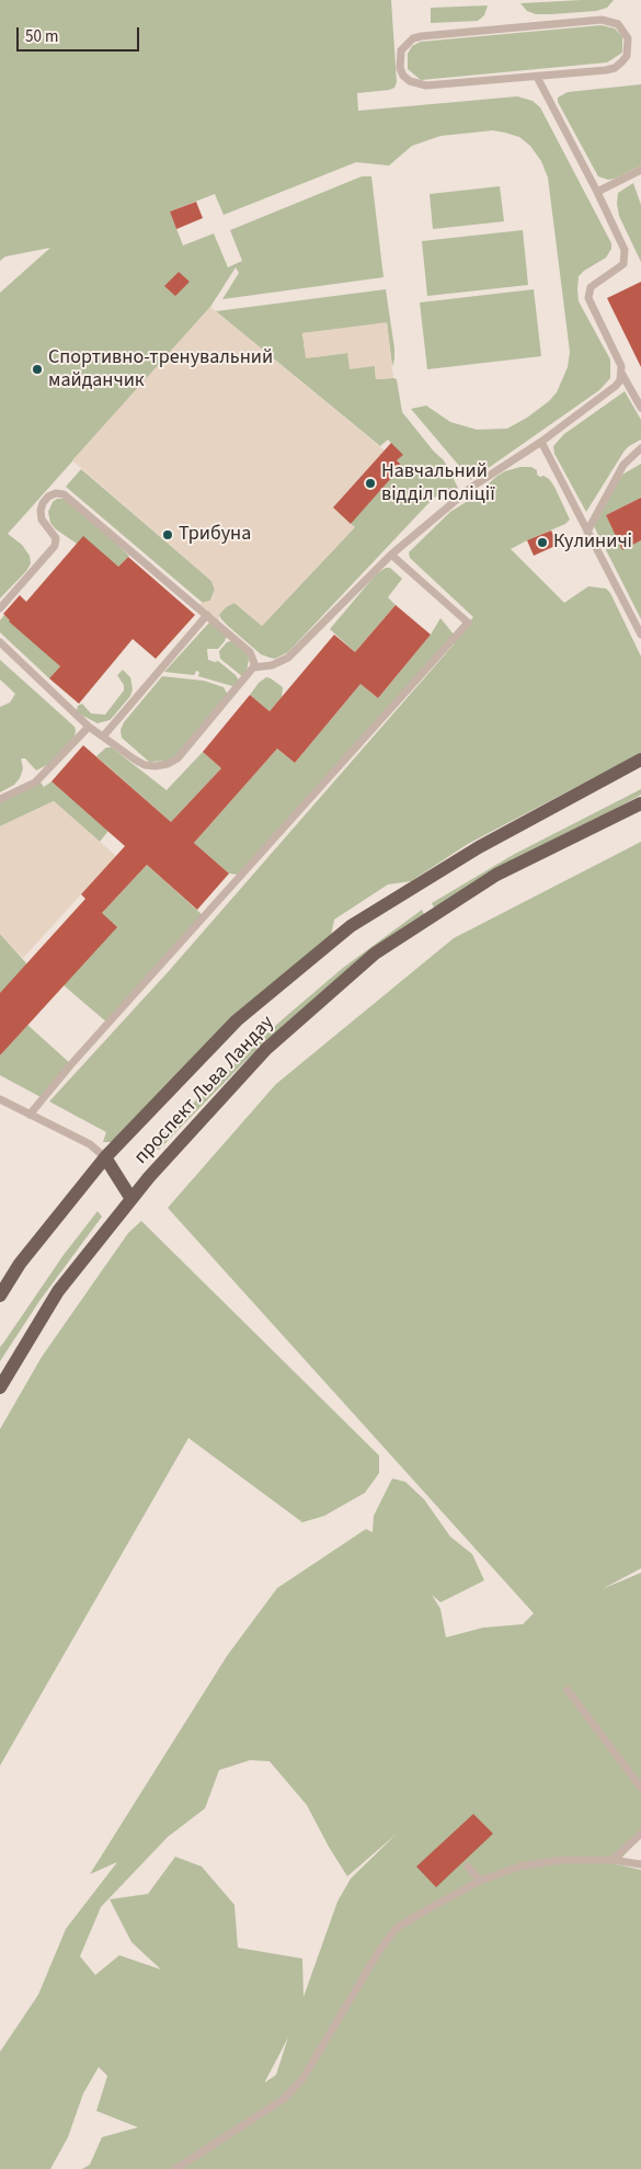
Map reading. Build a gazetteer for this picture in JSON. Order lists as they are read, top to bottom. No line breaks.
{"streets":{"main road":["проспект Льва Ландау"]},"places":["Спортивно-тренувальний майданчик","Навчальний відділ поліції","Трибуна","Кулиничі"],"scale_bar":"50 m"}
